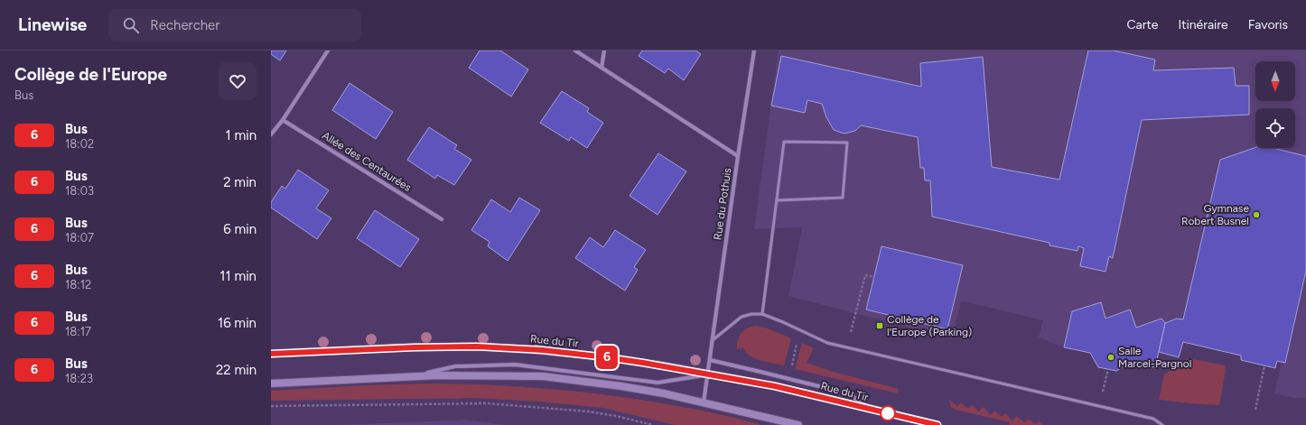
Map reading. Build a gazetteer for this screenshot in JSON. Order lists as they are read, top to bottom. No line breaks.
{"streets":{"main road":["Rue du Tir"],"street":["Allée des Centaurées","Rue du Pothuis"]},"crossings":[["Rue du Pothuis","Rue du Tir"]],"places":{"other":["Gymnase Robert Busnel","Salle Marcel-Pargnol"],"transit":["Collège de l'Europe (Parking)"]},"lines":["bus line 6"],"north":"bottom","page":{"header":"Linewise","search":"Rechercher","nav":["Carte","Itinéraire","Favoris"],"heading":["Collège de l'Europe","Bus"],"on_map":"6","list":[{"mark":"6","name":"Bus","note":"18:02","value":"1 min"},{"mark":"6","name":"Bus","note":"18:03","value":"2 min"},{"mark":"6","name":"Bus","note":"18:07","value":"6 min"},{"mark":"6","name":"Bus","note":"18:12","value":"11 min"},{"mark":"6","name":"Bus","note":"18:17","value":"16 min"},{"mark":"6","name":"Bus","note":"18:23","value":"22 min"}]}}
